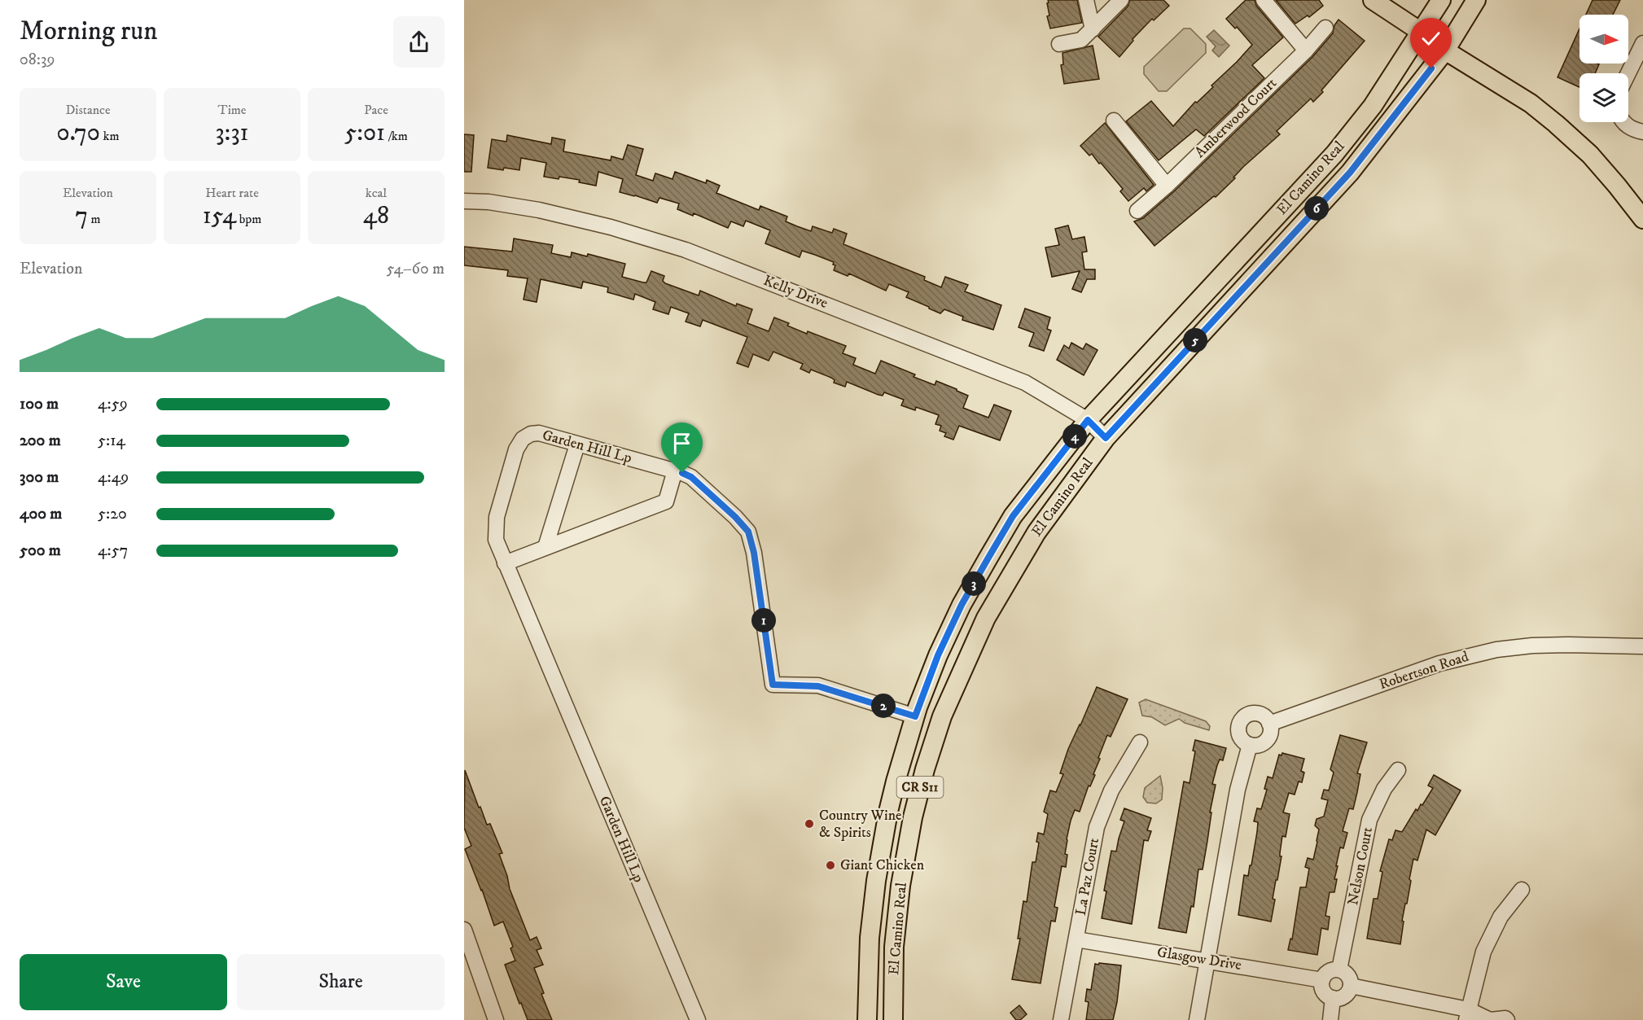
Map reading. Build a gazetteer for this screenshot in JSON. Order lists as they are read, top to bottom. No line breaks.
{"streets":{"main road":["El Camino Real","CR S11"],"street":["Amberwood Court","Kelly Drive","Garden Hill Lp","Robertson Road","Nelson Court","La Paz Court","Glasgow Drive"]},"crossings":[["El Camino Real","Kelly Drive"],["El Camino Real","Garden Hill Lp"],["Nelson Court","Glasgow Drive"],["La Paz Court","Glasgow Drive"]],"places":["Country Wine & Spirits","Giant Chicken"],"north":"right","page":{"heading":["Morning run","08:39"],"stats":[["Distance","0.70 km"],["Time","3:31"],["Pace","5:01 /km"],["Elevation","7 m"],["Heart rate","154 bpm"],["kcal","48"]],"pins":["6","5","4","3","1","2"],"chart":["Elevation","54–60 m"],"list":[{"name":"100 m","note":"4:59"},{"name":"200 m","note":"5:14"},{"name":"300 m","note":"4:49"},{"name":"400 m","note":"5:20"},{"name":"500 m","note":"4:57"}],"buttons":["Save","Share"]}}
